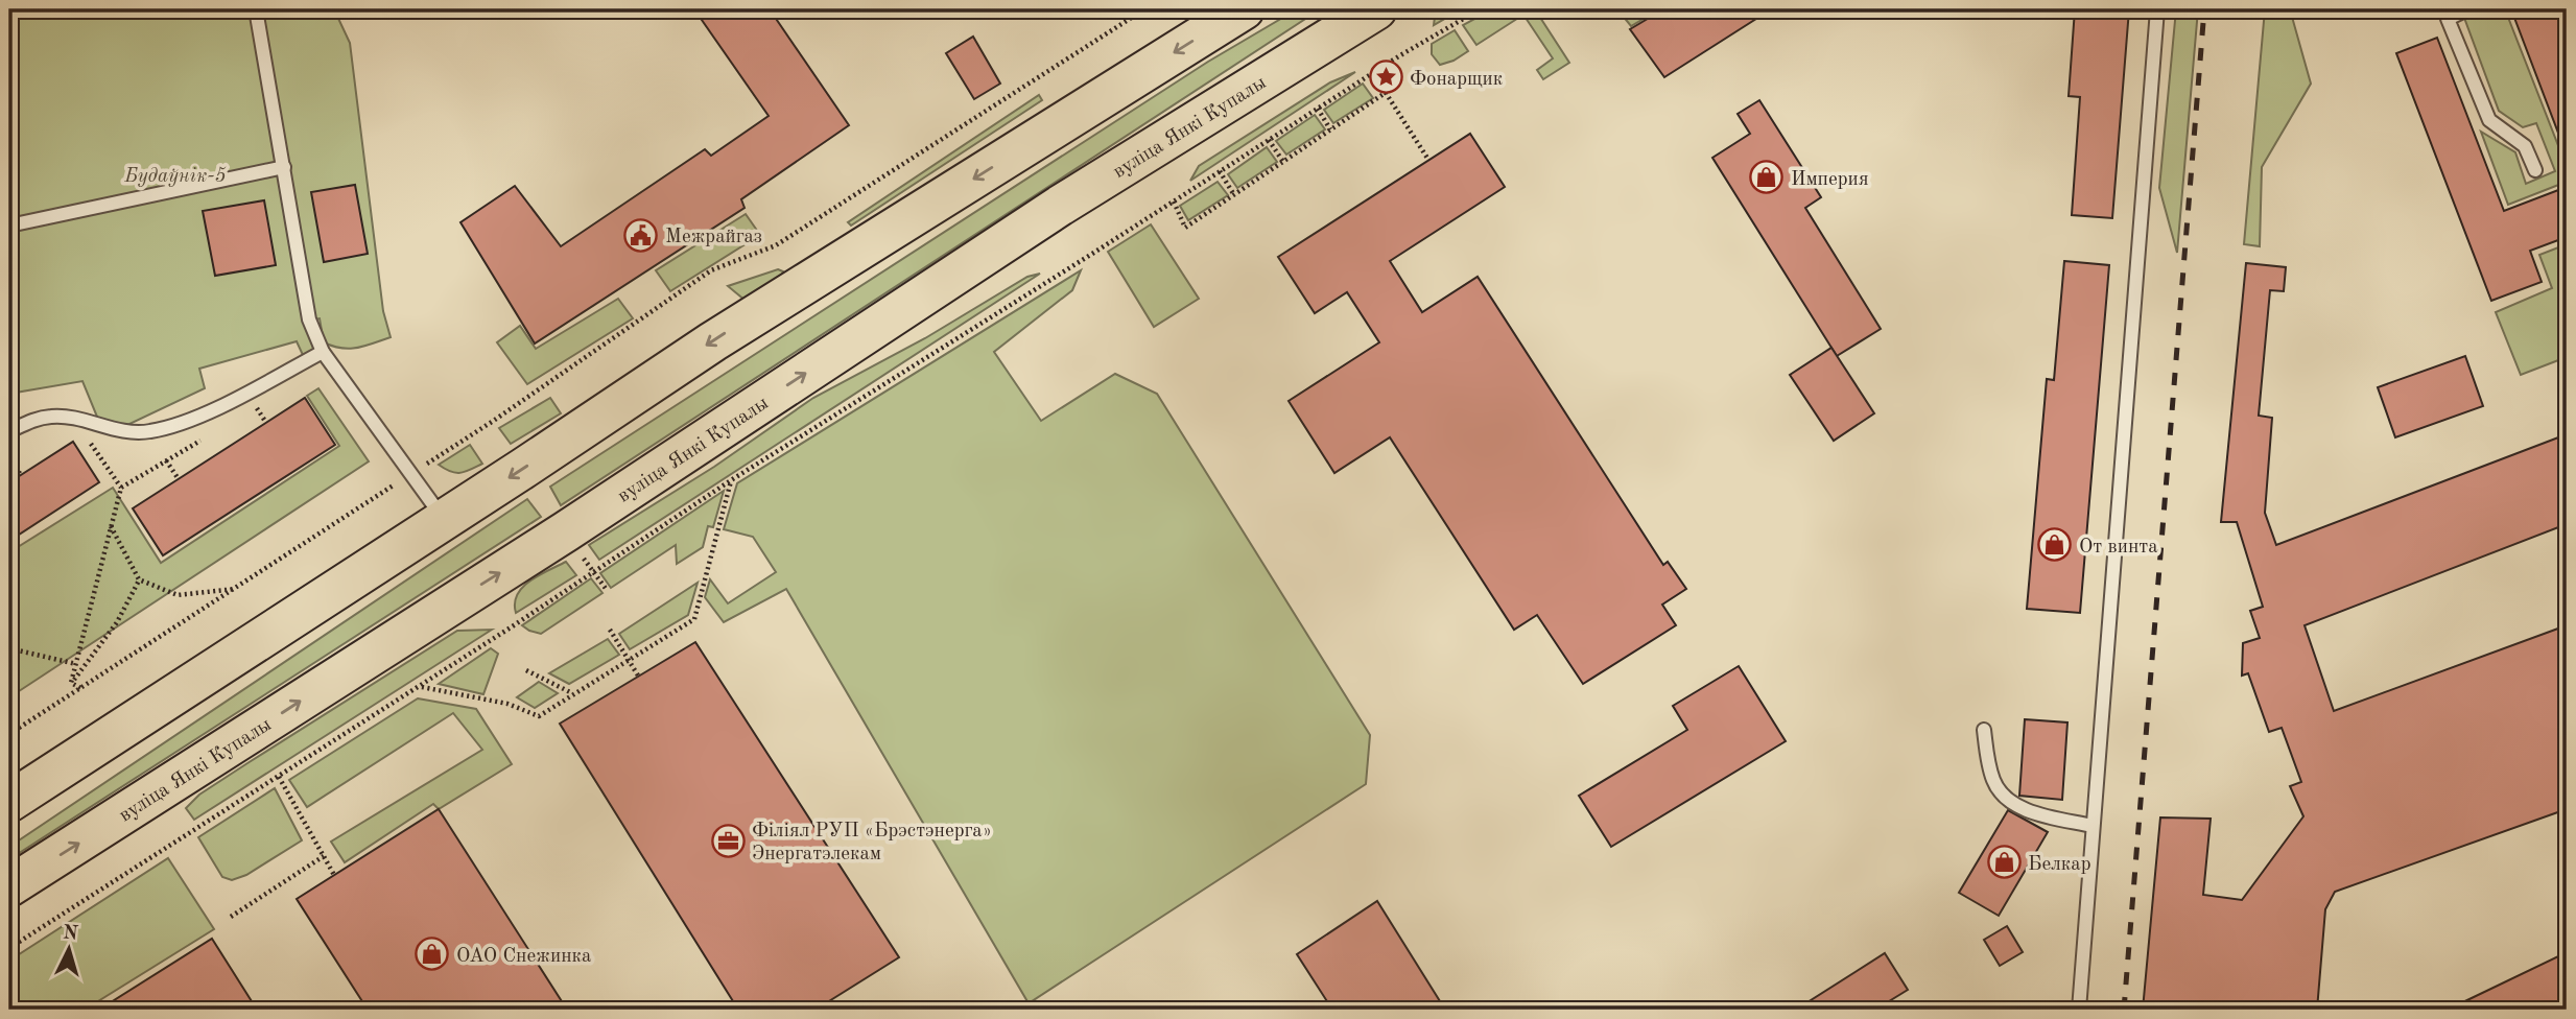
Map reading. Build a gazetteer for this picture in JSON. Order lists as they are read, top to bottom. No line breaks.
{"streets":{"main road":["вуліца Янкі Купалы"]},"parks":["Будаўнік-5"],"places":{"place":["Фонарщик"],"shop":["Империя","От винта","Белкар","ОАО Снежинка"],"public building":["Межрайгаз"],"office":["Філіял РУП «Брэстэнерга» Энергатэлекам"]},"north":"top"}
